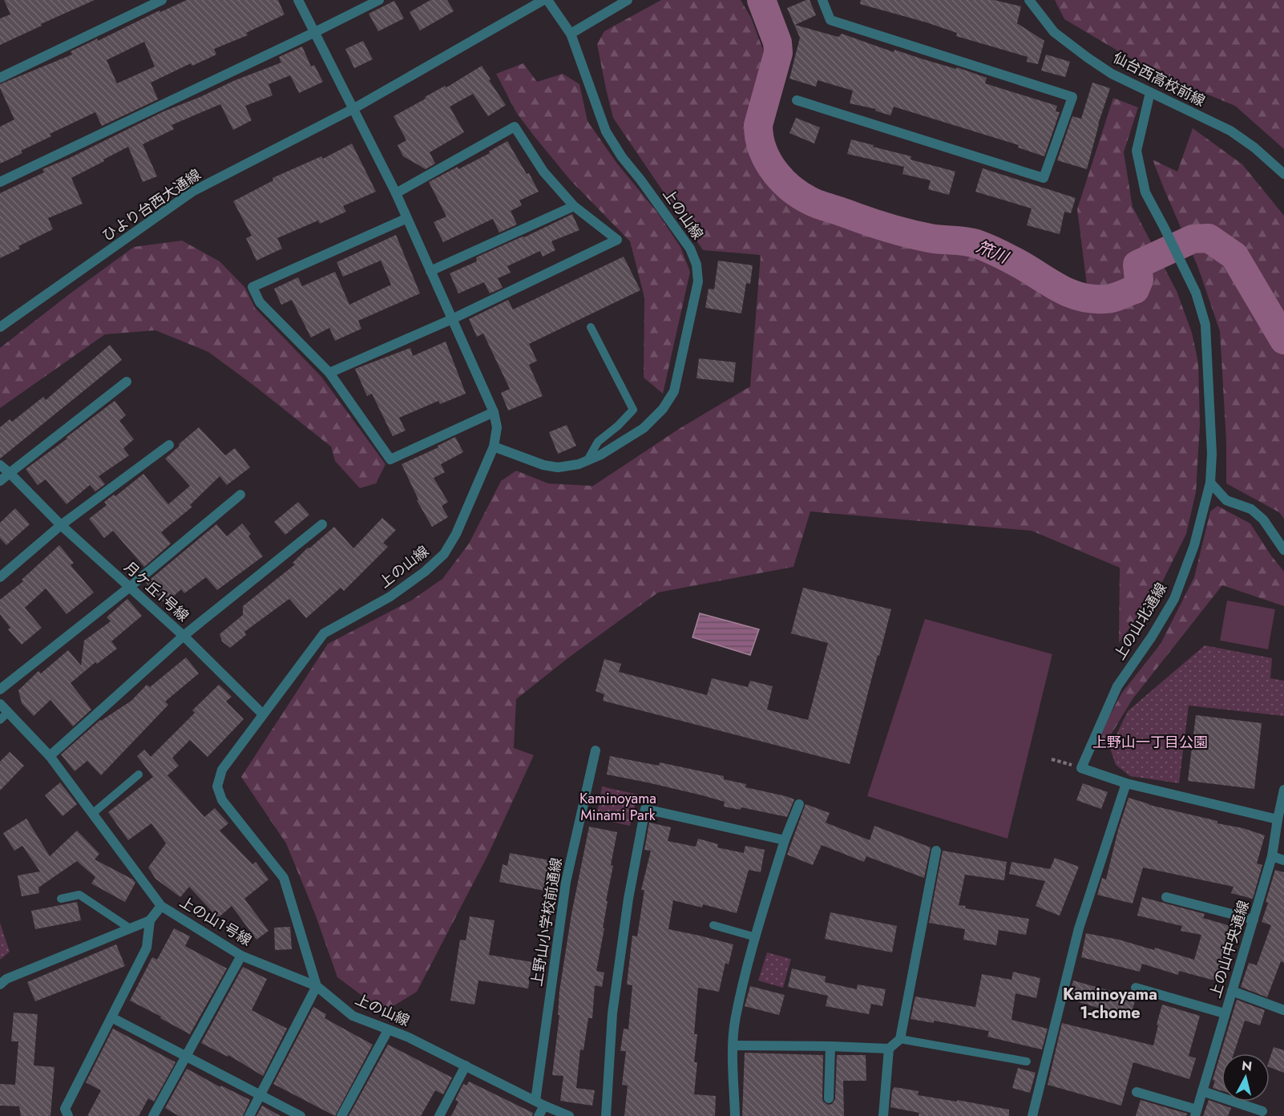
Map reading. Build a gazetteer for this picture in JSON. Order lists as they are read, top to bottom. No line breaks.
{"streets":{"street":["仙台西高校前線","ひより台西大通線","上の山線","月ケ丘１号線","上の山北通線","上の山１号線","上野山小学校前通線","上の山中央通線"]},"crossings":[["仙台西高校前線","上の山北通線"],["上の山線","上の山１号線"],["上の山線","上野山小学校前通線"]],"districts":["Kaminoyama 1-chome"],"water":["笊川"],"parks":["上野山一丁目公園","Kaminoyama Minami Park"],"north":"top"}
